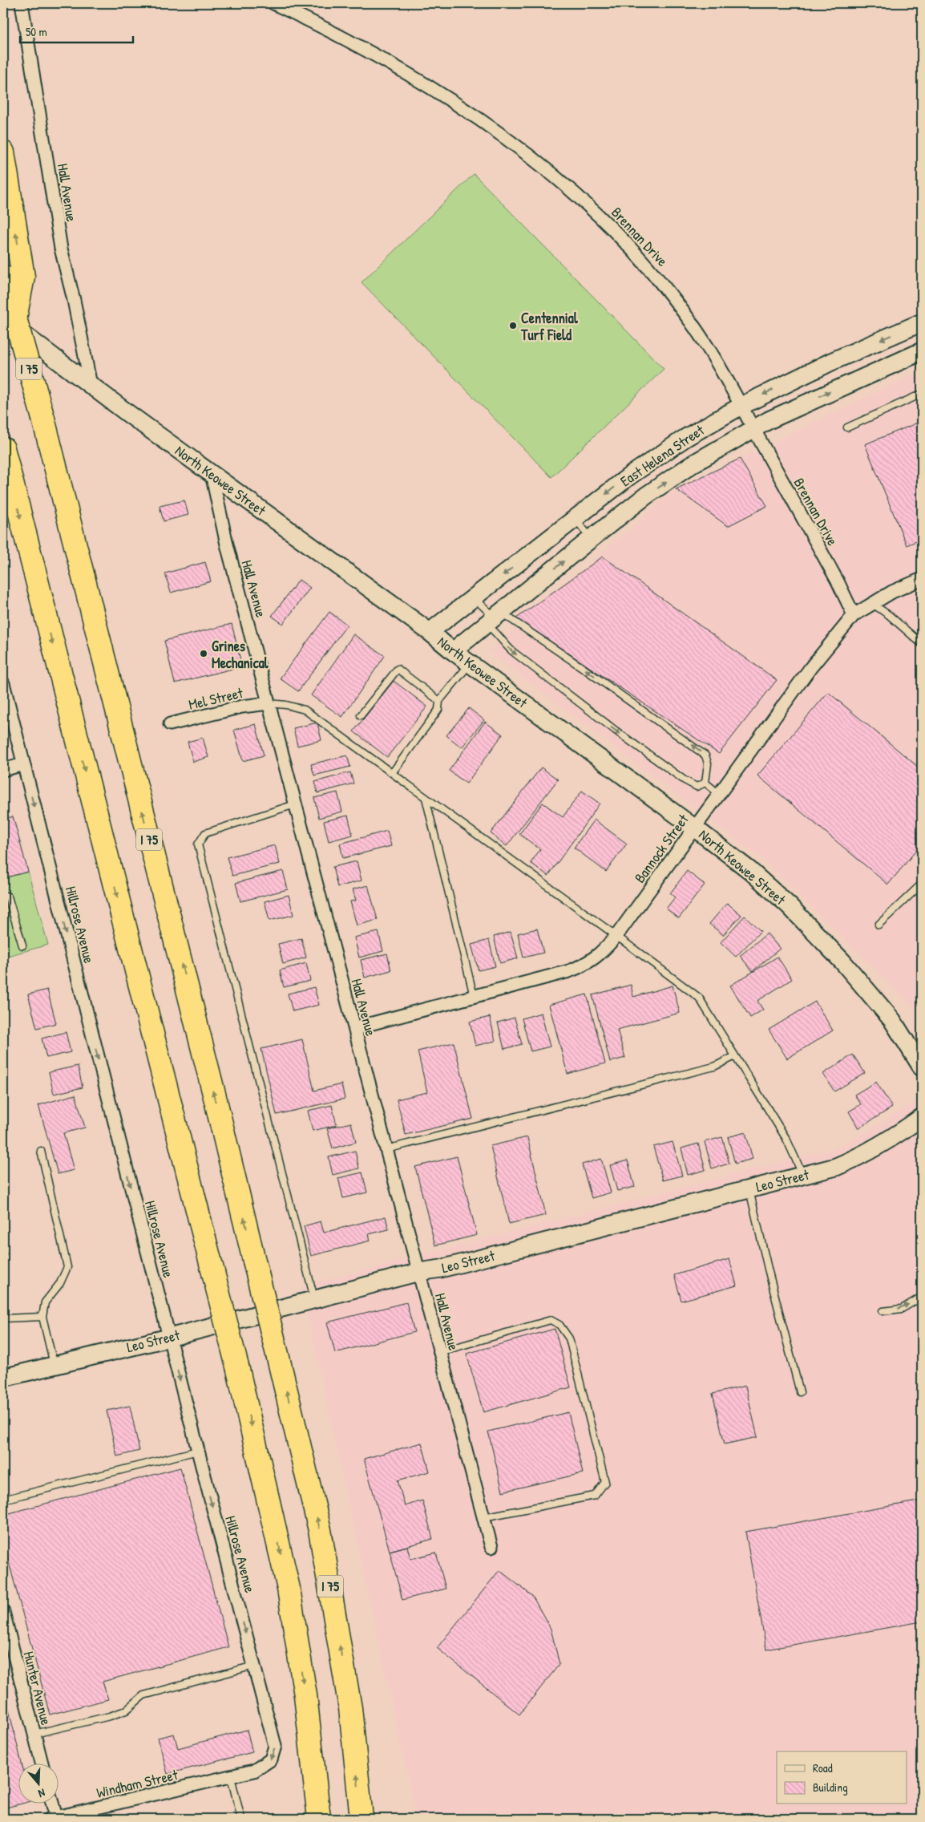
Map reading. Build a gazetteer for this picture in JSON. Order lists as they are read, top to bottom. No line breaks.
{"streets":{"highway":["I 75"],"street":["Hall Avenue","Brennan Drive","East Helena Street","North Keowee Street","Mel Street","Bannock Street","Hillrose Avenue","Leo Street","Hunter Avenue","Windham Street"]},"crossings":[["Hall Avenue","North Keowee Street"],["Hall Avenue","Mel Street"],["Hall Avenue","Bannock Street"],["Hall Avenue","Leo Street"],["Brennan Drive","East Helena Street"],["Brennan Drive","Bannock Street"],["I 75","North Keowee Street"],["East Helena Street","North Keowee Street"],["North Keowee Street","Bannock Street"],["Hillrose Avenue","Leo Street"],["Hillrose Avenue","Windham Street"]],"one_way":["Hillrose Avenue"],"places":["Centennial Turf Field","Grines Mechanical"],"legend":["Road","Building"],"scale_bar":"50 m","north":"bottom"}
